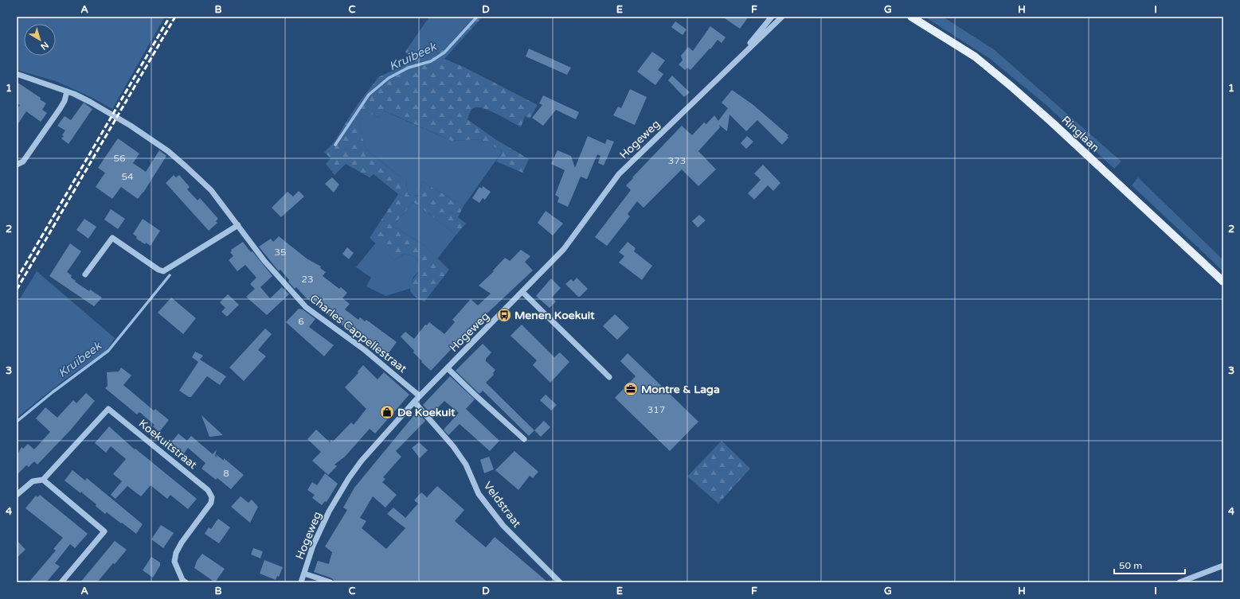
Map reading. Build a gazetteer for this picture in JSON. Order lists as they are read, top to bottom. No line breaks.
{"streets":{"main road":["Ringlaan"],"street":["Hogeweg","Charles Cappellestraat","Koekuitstraat","Veldstraat"]},"crossings":[["Hogeweg","Charles Cappellestraat"],["Hogeweg","Veldstraat"]],"water":["Kruibeek"],"places":{"bus stop":["Menen Koekuit"],"office":["Montre & Laga"],"shop":["De Koekuit"]},"house_numbers":["56","373","54","35","23","6","317","8"],"scale_bar":"50 m","north":"bottom right","grid":{"columns":["A","B","C","D","E","F","G","H","I"],"rows":["1","2","3","4"]}}
